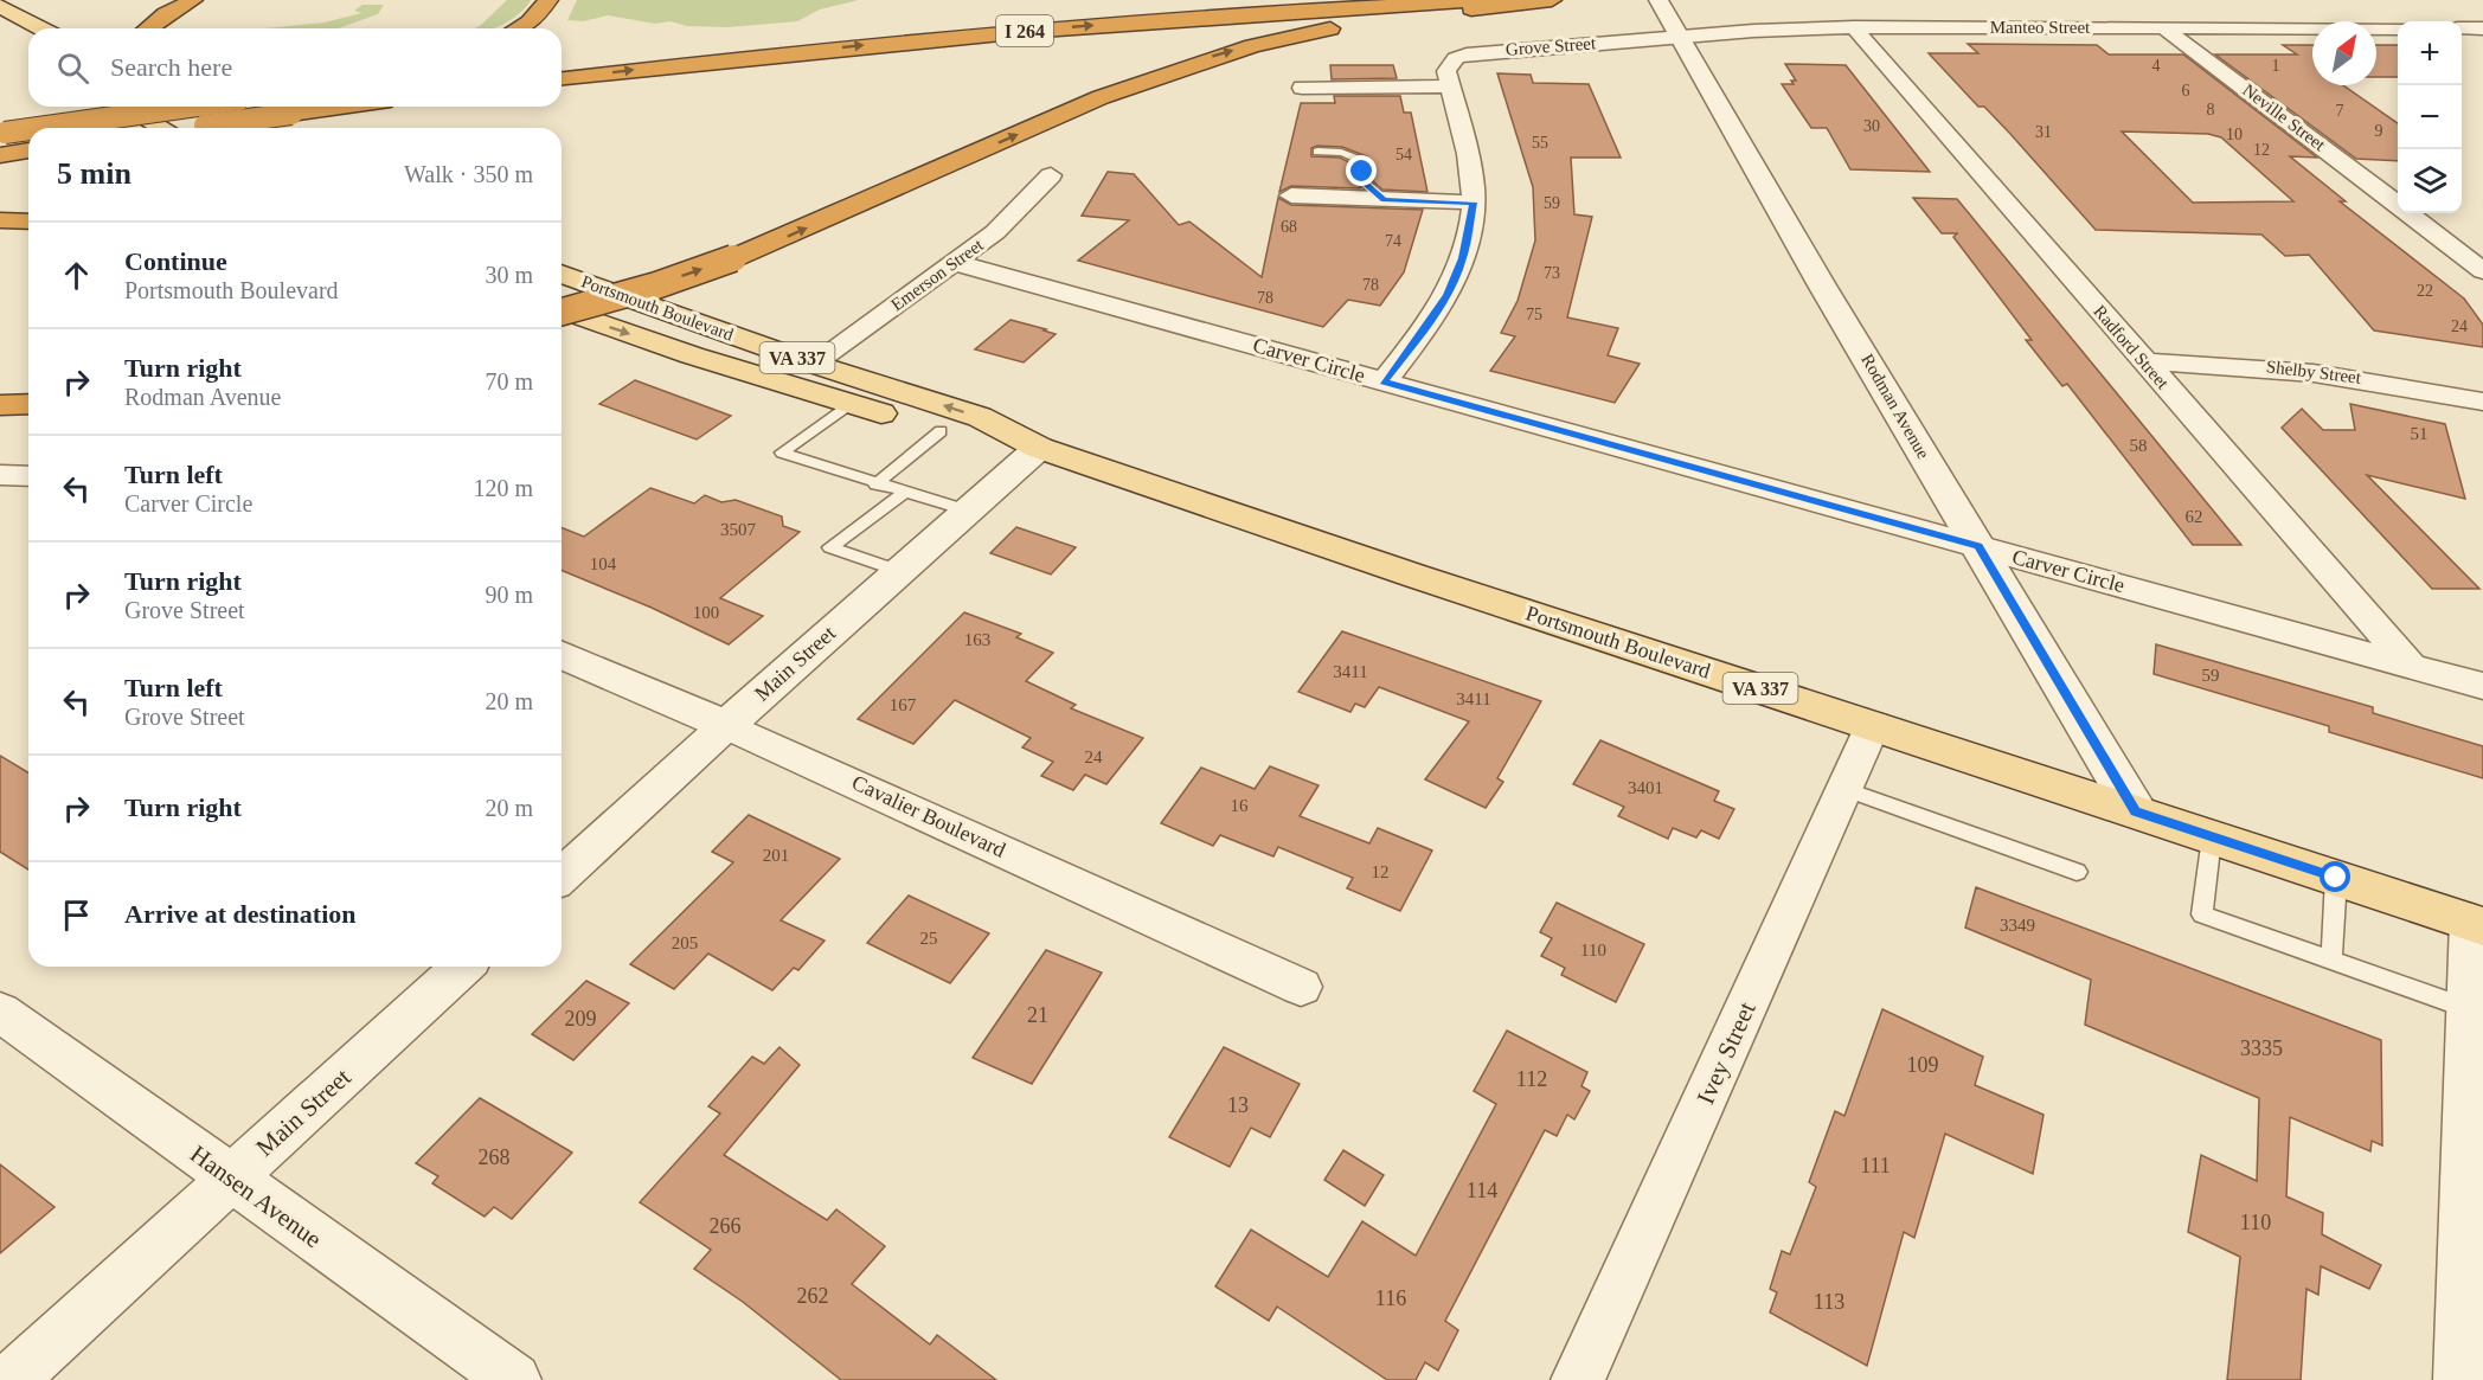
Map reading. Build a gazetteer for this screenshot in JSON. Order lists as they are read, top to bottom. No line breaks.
{"streets":{"highway":["I 264"],"main road":["Portsmouth Boulevard","VA 337"],"street":["Manteo Street","Grove Street","Neville Street","Emerson Street","Radford Street","Carver Circle","Shelby Street","Rodman Avenue","Main Street","Cavalier Boulevard","Ivey Street","Hansen Avenue"]},"crossings":[["Manteo Street","Grove Street"],["Manteo Street","Neville Street"],["Manteo Street","Radford Street"],["Manteo Street","Rodman Avenue"],["Grove Street","Rodman Avenue"],["Emerson Street","Portsmouth Boulevard"],["Emerson Street","Carver Circle"],["Portsmouth Boulevard","Rodman Avenue"],["Portsmouth Boulevard","Main Street"],["Portsmouth Boulevard","Ivey Street"],["Radford Street","Carver Circle"],["Radford Street","Shelby Street"],["Carver Circle","Rodman Avenue"],["Main Street","Cavalier Boulevard"],["Main Street","Hansen Avenue"]],"house_numbers":["4","1","6","8","7","30","9","31","10","55","12","54","59","68","74","73","78","22","78","75","24","51","58","62","3507","104","100","163","3411","59","3411","167","24","3401","16","201","12","3349","25","205","110","21","209","3335","109","112","13","268","111","114","110","266","262","116","113"],"north":"top right","page":{"map_buttons":["+","−"],"search":"Search here","heading":["5 min","Walk · 350 m"],"list":[["Continue","Portsmouth Boulevard","30 m"],["Turn right","Rodman Avenue","70 m"],["Turn left","Carver Circle","120 m"],["Turn right","Grove Street","90 m"],["Turn left","Grove Street","20 m"],["Turn right","20 m"],"Arrive at destination"]}}
